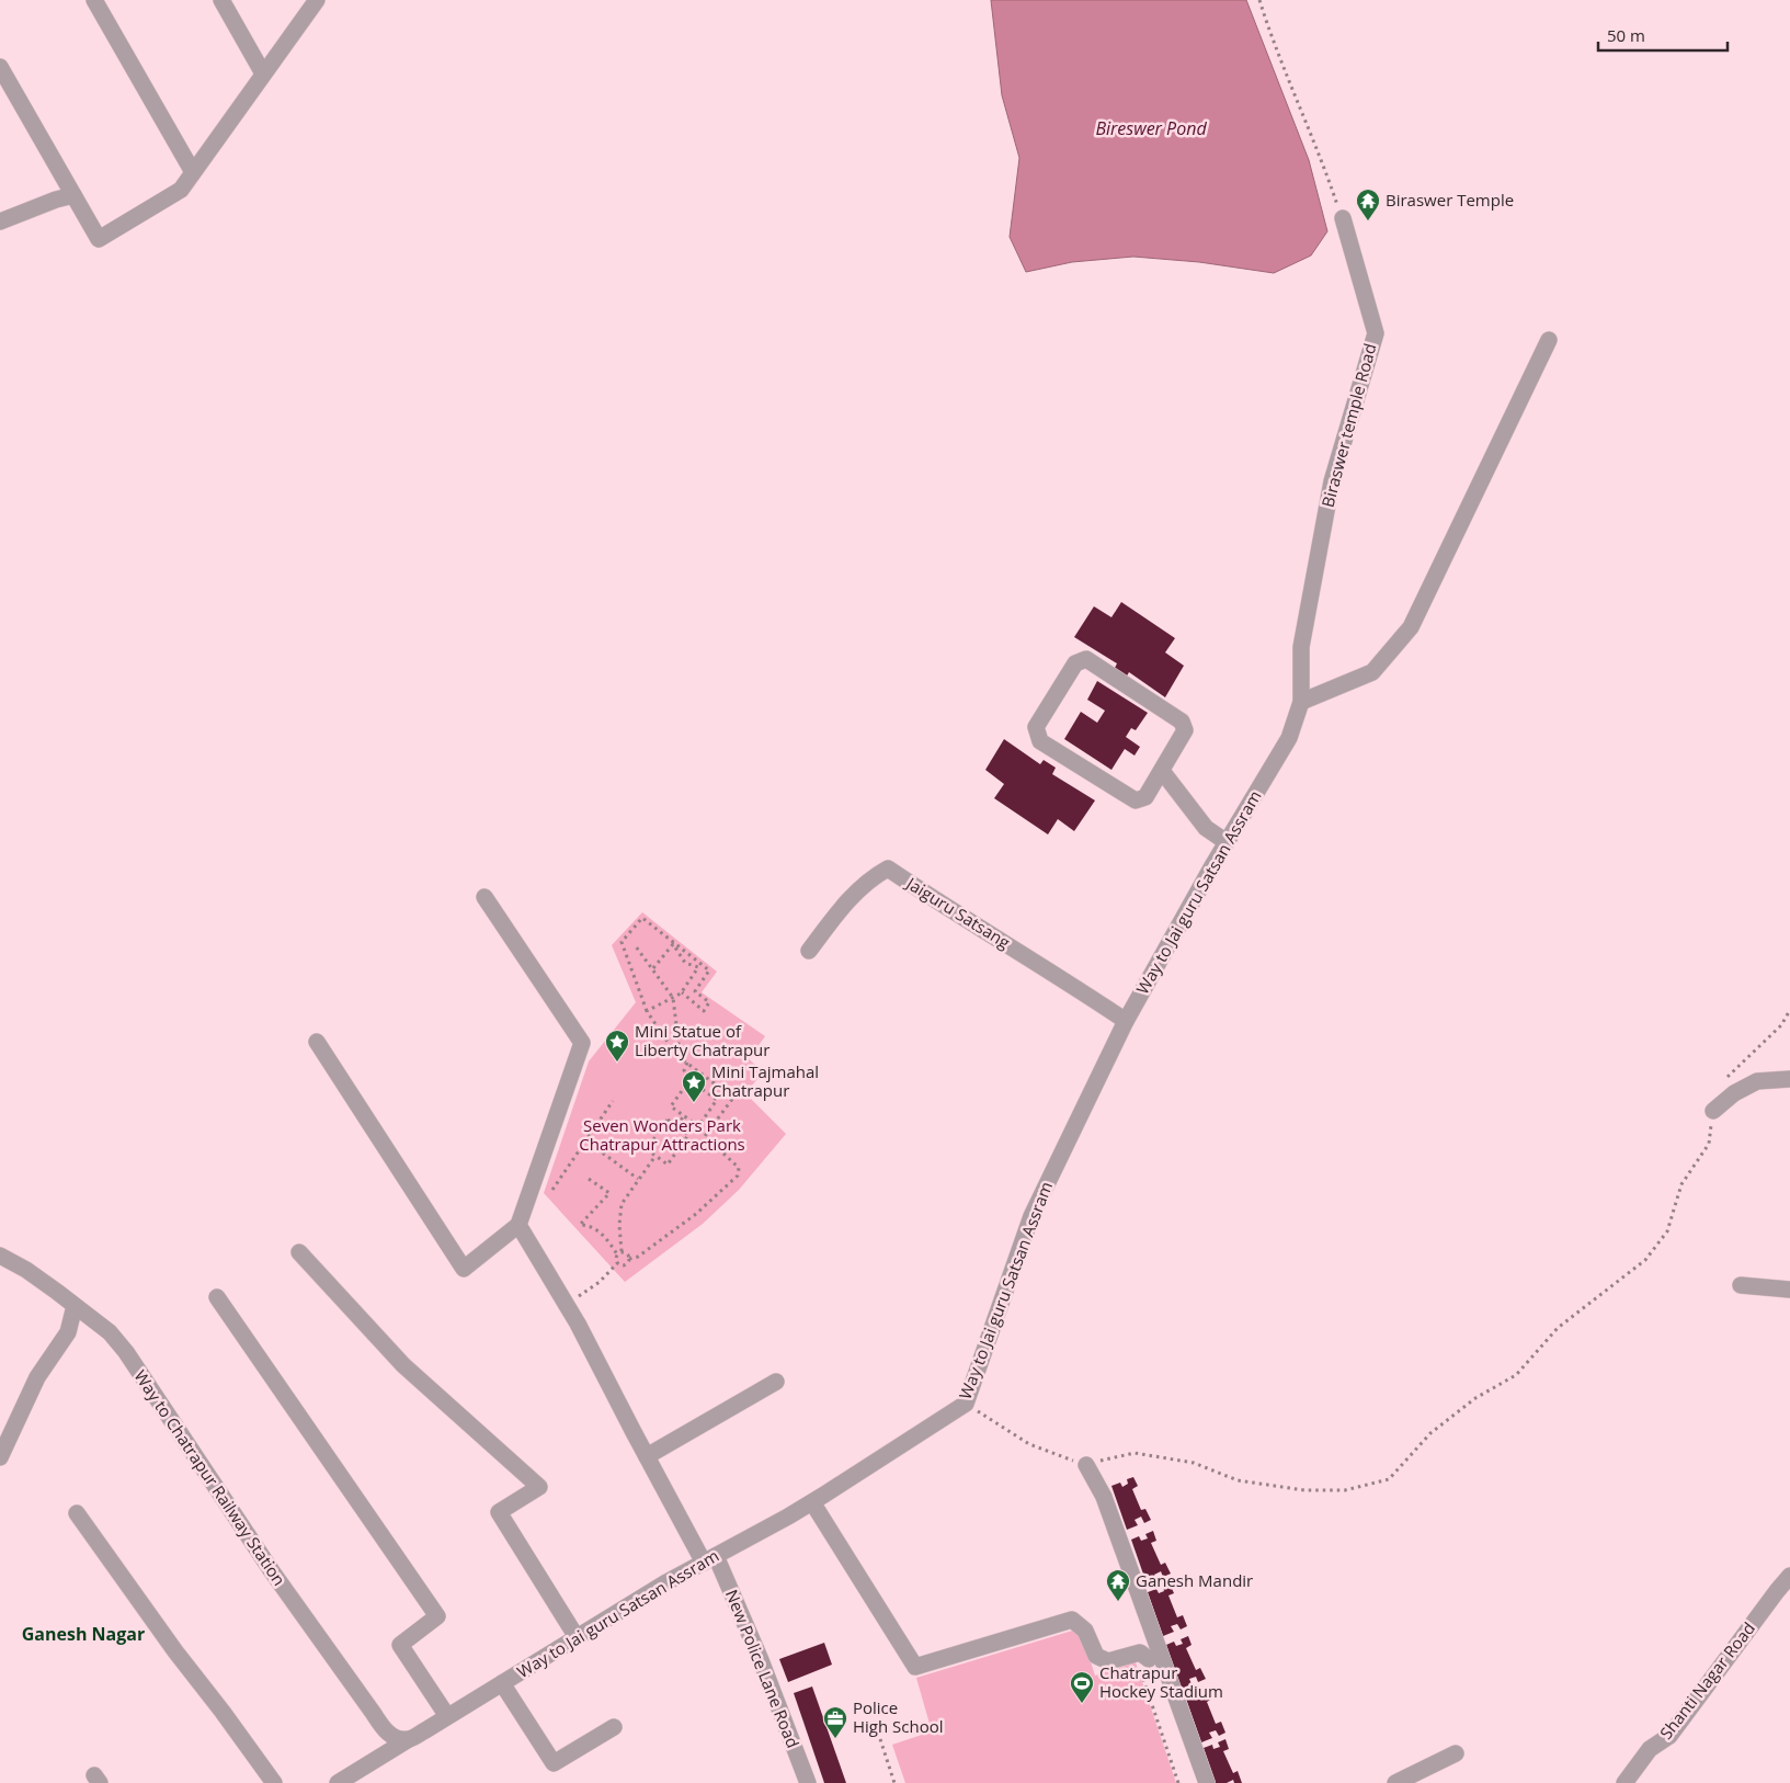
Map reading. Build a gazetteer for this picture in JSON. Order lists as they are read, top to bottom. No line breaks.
{"streets":{"street":["Biraswer temple Road","Way to Jai guru Satsan Assram","Jaiguru Satsang","Way to Chatrapur Railway Station","New Police Lane Road","Shanti Nagar Road"]},"crossings":[["Biraswer temple Road","Way to Jai guru Satsan Assram"],["Way to Jai guru Satsan Assram","Jaiguru Satsang"],["Way to Jai guru Satsan Assram","Way to Chatrapur Railway Station"],["Way to Jai guru Satsan Assram","New Police Lane Road"]],"districts":["Ganesh Nagar"],"water":["Bireswer Pond"],"parks":["Seven Wonders Park Chatrapur Attractions"],"places":{"temple":["Biraswer Temple","Ganesh Mandir"],"place":["Mini Statue of Liberty Chatrapur","Mini Tajmahal Chatrapur"],"sports":["Chatrapur Hockey Stadium"],"office":["Police High School"]},"scale_bar":"50 m"}
